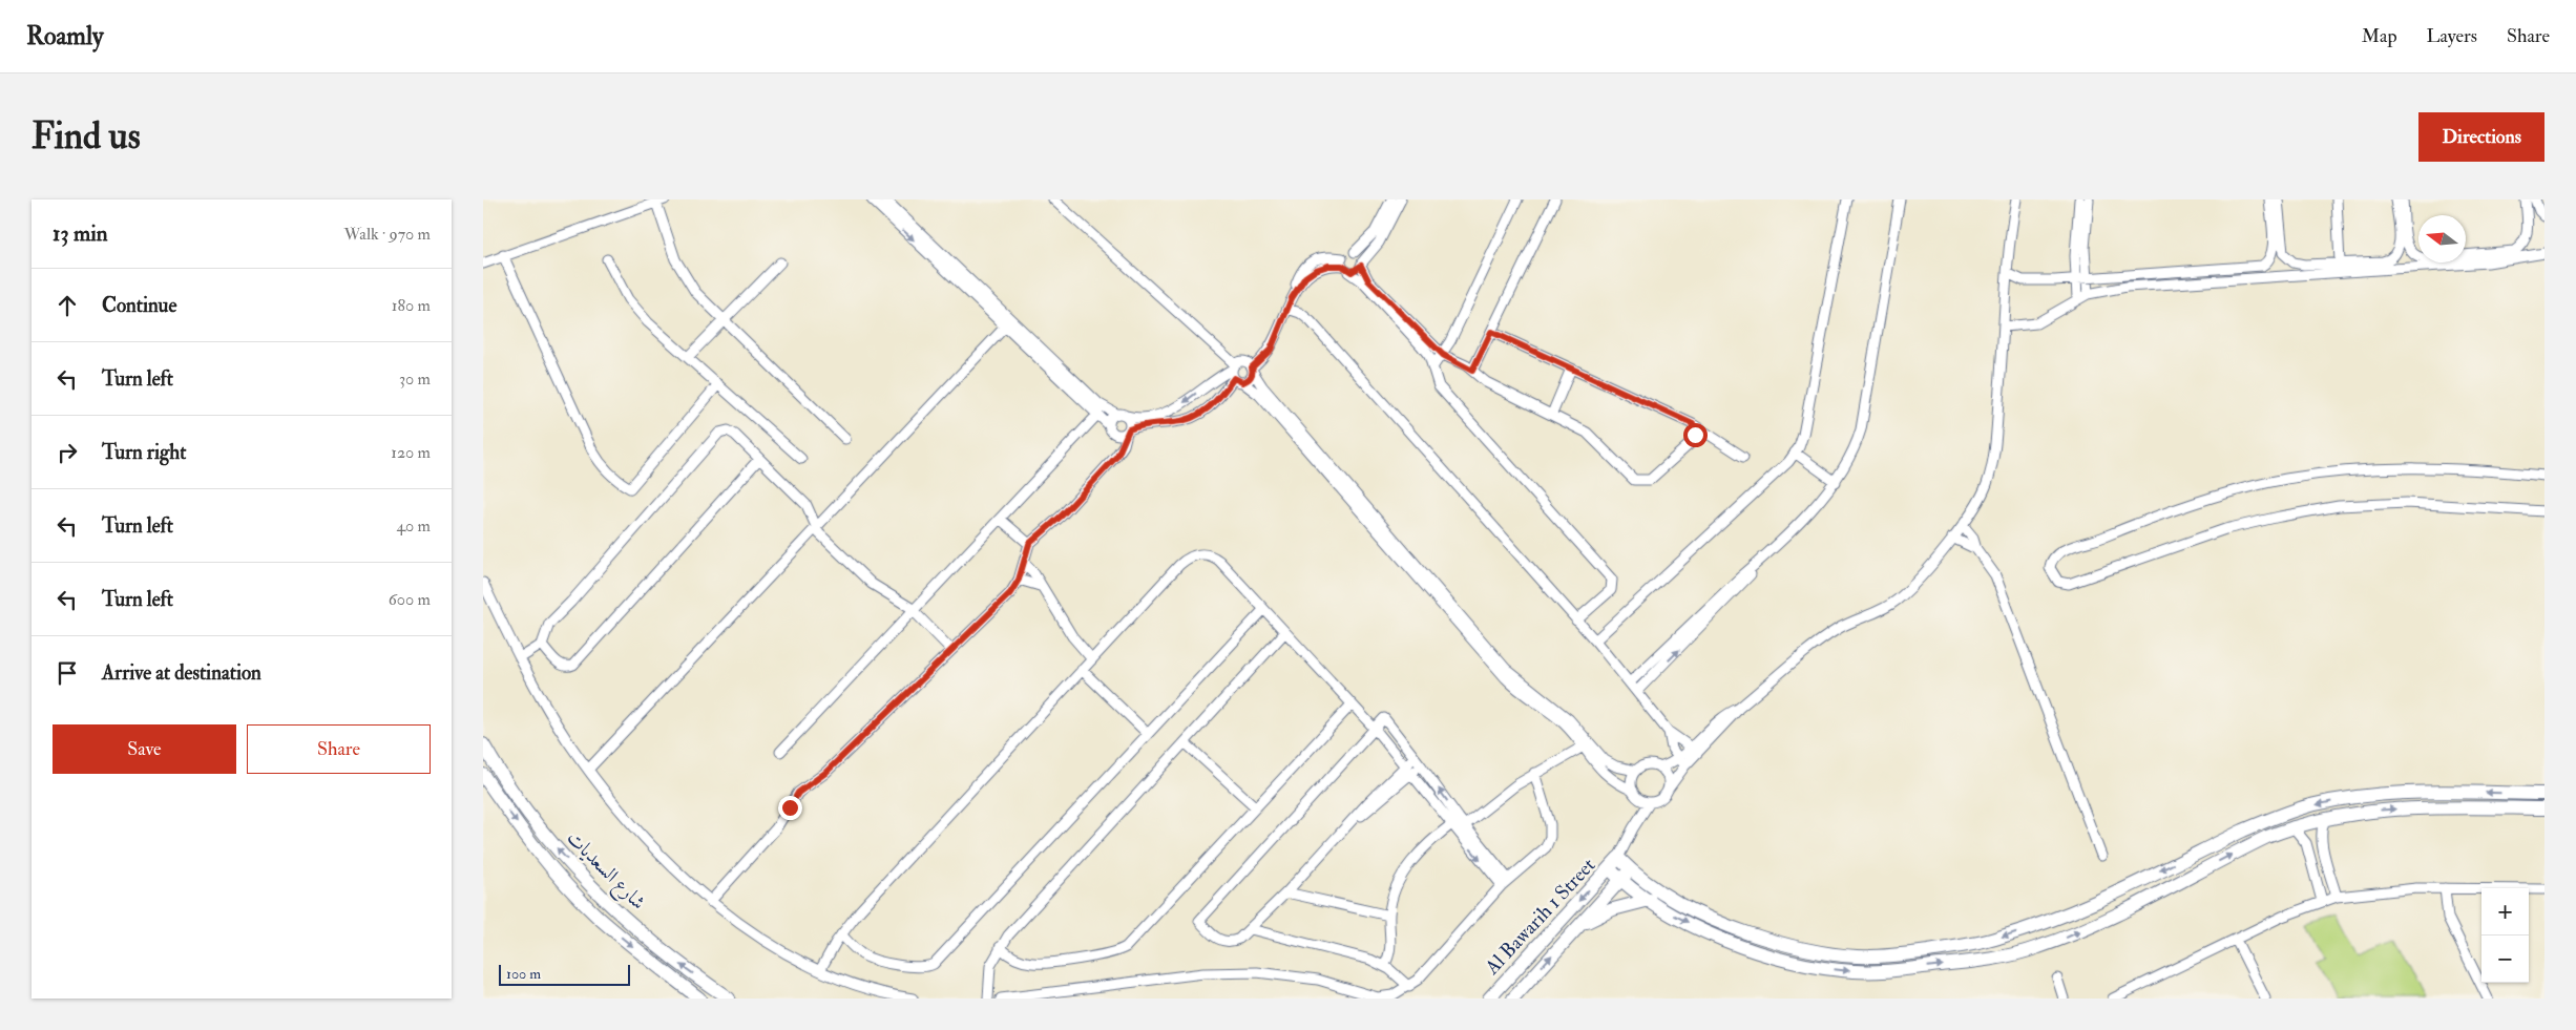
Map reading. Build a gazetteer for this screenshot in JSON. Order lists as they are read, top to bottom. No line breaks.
{"streets":{"street":["شارع السعديات","Al Bawarih 1 Street"]},"scale_bar":"100 m","north":"left","page":{"header":"Roamly","nav":["Map","Layers","Share"],"buttons":["Directions",["Save","Share"]],"title":"Find us","heading":["13 min","Walk · 970 m"],"list":[["Continue","180 m"],["Turn left","30 m"],["Turn right","120 m"],["Turn left","40 m"],["Turn left","600 m"],"Arrive at destination"],"map_buttons":["+","−"],"scale":"100 m"}}
